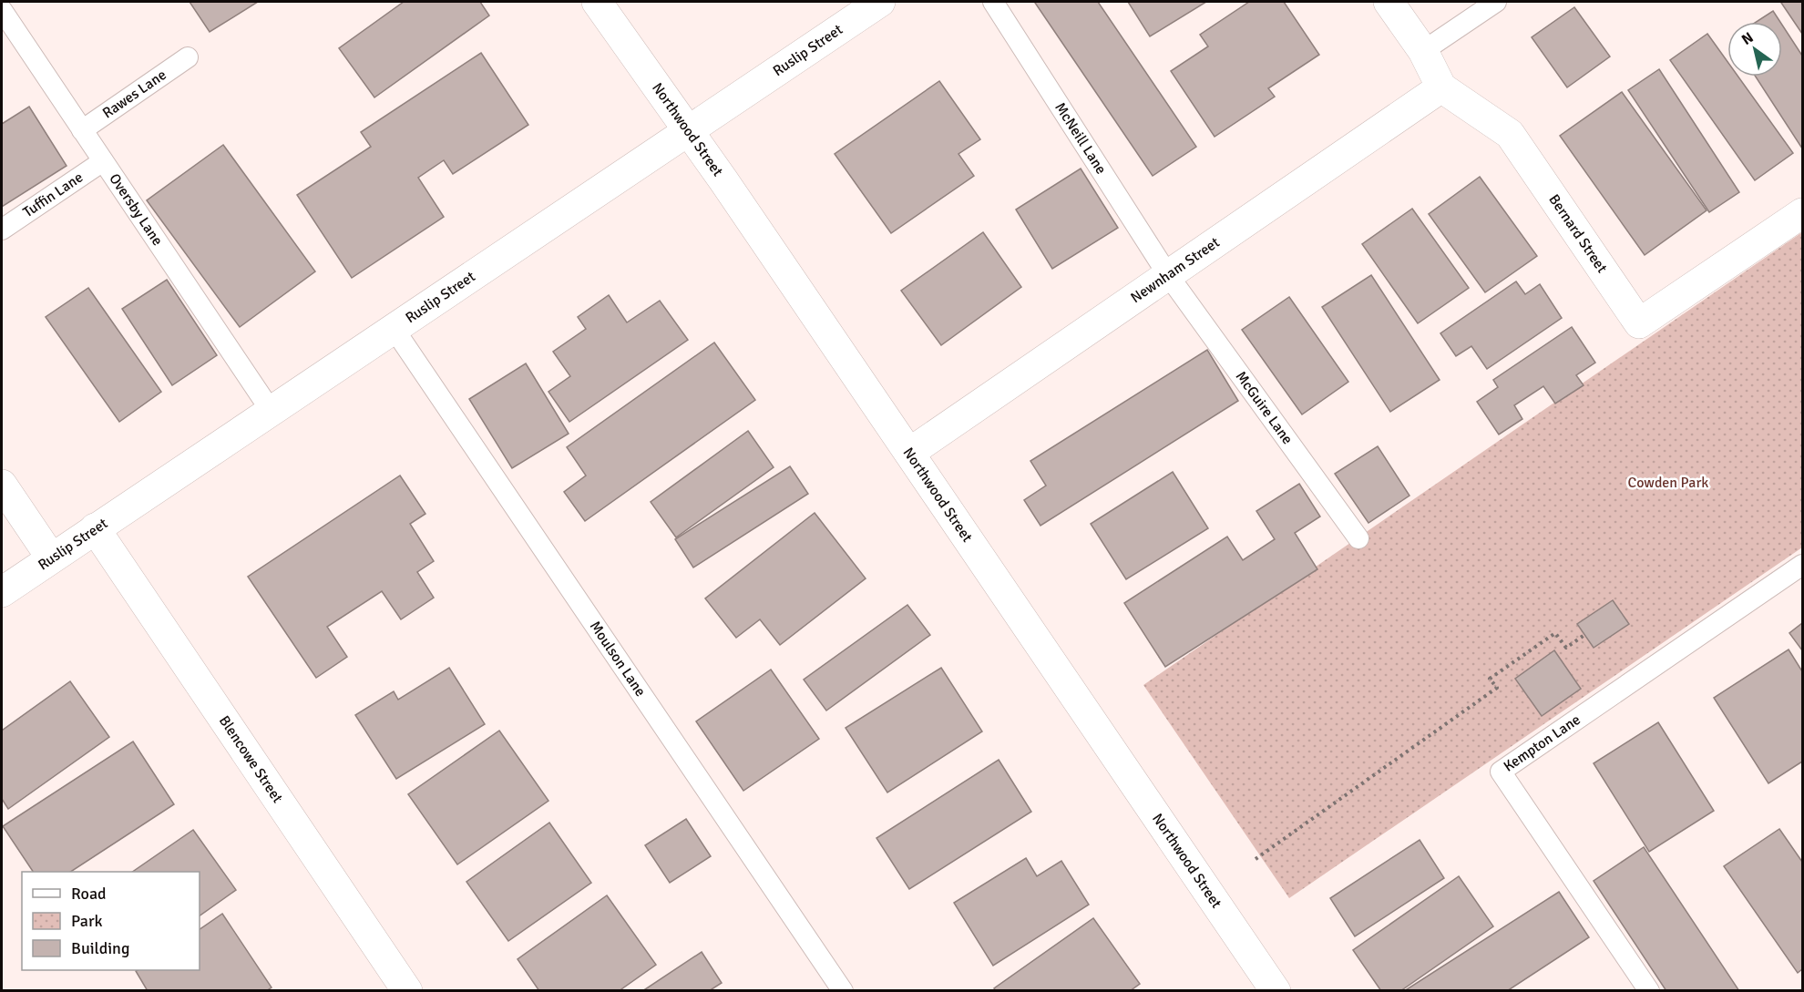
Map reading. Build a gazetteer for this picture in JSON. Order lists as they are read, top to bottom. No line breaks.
{"streets":{"street":["Ruslip Street","Northwood Street","Bernard Street","Newnham Street","Blencowe Street"],"lane":["Rawes Lane","McNeill Lane","Tuffin Lane","Oversby Lane","McGuire Lane","Moulson Lane","Kempton Lane"]},"crossings":[["Ruslip Street","Northwood Street"],["Ruslip Street","Oversby Lane"],["Ruslip Street","Moulson Lane"],["Ruslip Street","Blencowe Street"],["Rawes Lane","Oversby Lane"],["Northwood Street","Newnham Street"],["McNeill Lane","Newnham Street"],["McNeill Lane","McGuire Lane"],["Tuffin Lane","Oversby Lane"],["Bernard Street","Newnham Street"],["Newnham Street","McGuire Lane"]],"parks":["Cowden Park"],"legend":["Road","Park","Building"],"north":"top left"}
